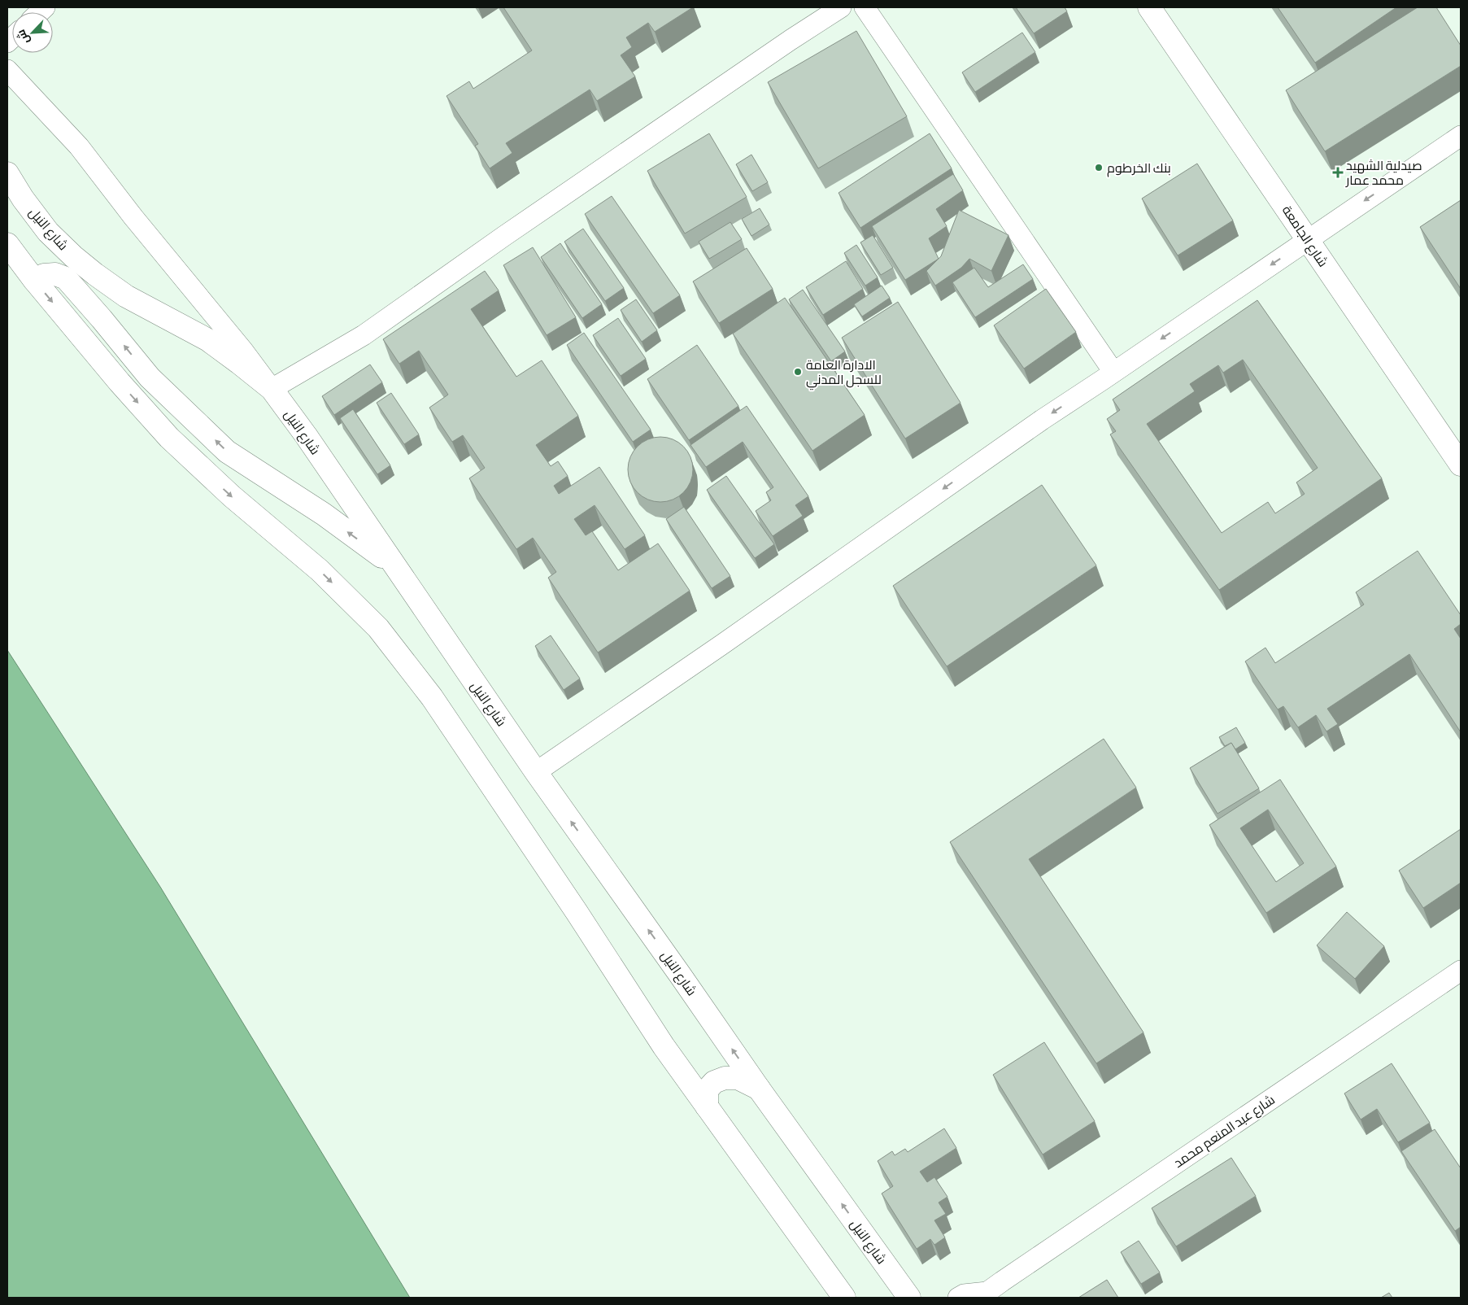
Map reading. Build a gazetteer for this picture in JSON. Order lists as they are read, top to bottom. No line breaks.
{"streets":{"main road":["شارع النيل","شارع الجامعة"],"street":["شارع عبد المنعم محمد"]},"places":{"other":["بنك الخرطوم","الادارة العامة للسجل المدني"],"health":["صيدلية الشهيد محمد عمار"]},"north":"bottom left"}
